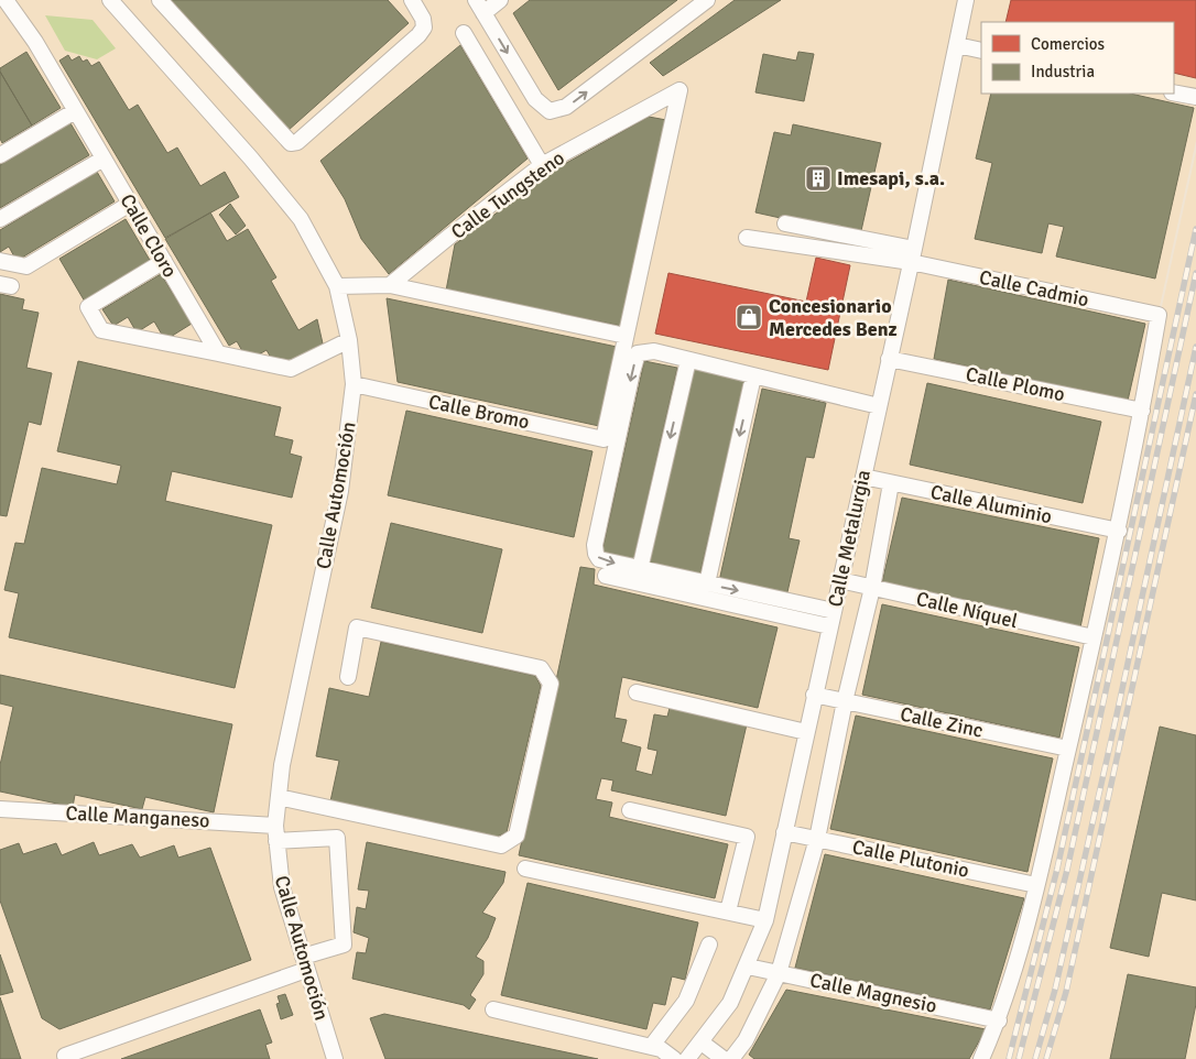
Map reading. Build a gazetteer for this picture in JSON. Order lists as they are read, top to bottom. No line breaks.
{"streets":{"street":["Calle Tungsteno","Calle Cloro","Calle Cadmio","Calle Plomo","Calle Bromo","Calle Automoción","Calle Aluminio","Calle Metalurgia","Calle Níquel","Calle Zinc","Calle Manganeso","Calle Plutonio","Calle Magnesio"]},"crossings":[["Calle Tungsteno","Calle Bromo"],["Calle Cadmio","Calle Plomo"],["Calle Cadmio","Calle Metalurgia"],["Calle Plomo","Calle Metalurgia"],["Calle Bromo","Calle Automoción"],["Calle Automoción","Calle Manganeso"],["Calle Aluminio","Calle Metalurgia"],["Calle Metalurgia","Calle Níquel"],["Calle Metalurgia","Calle Zinc"],["Calle Metalurgia","Calle Plutonio"],["Calle Metalurgia","Calle Magnesio"]],"places":{"building":["Imesapi, s.a."],"shop":["Concesionario Mercedes Benz"]},"legend":["Comercios","Industria"]}
